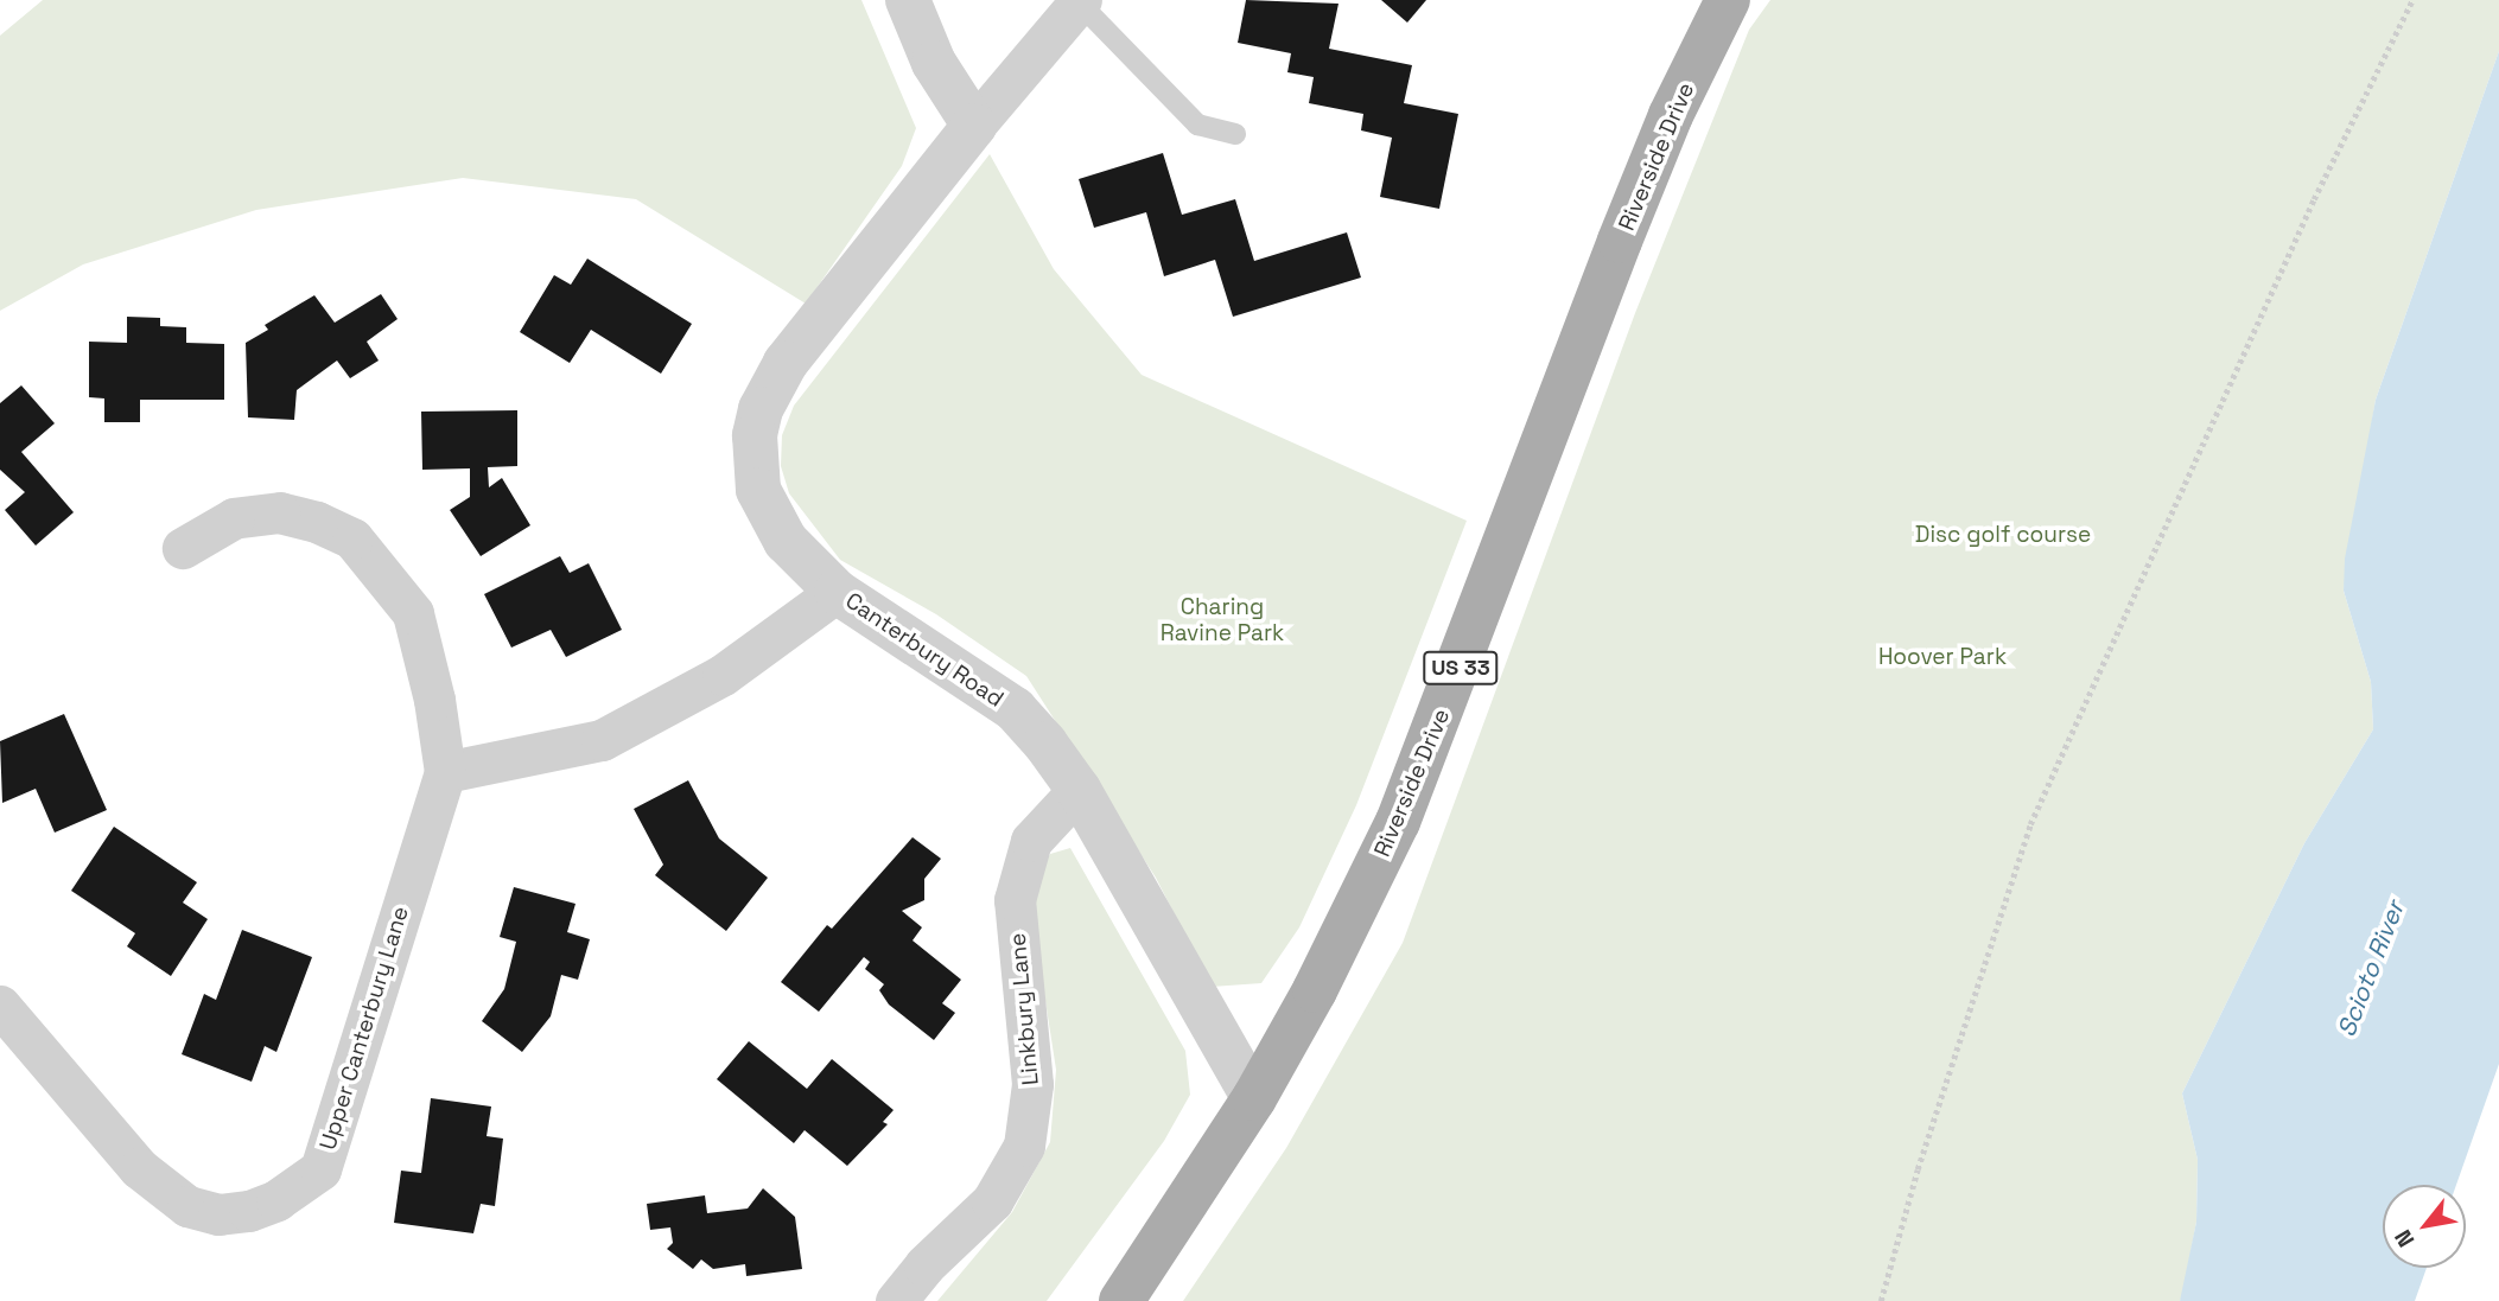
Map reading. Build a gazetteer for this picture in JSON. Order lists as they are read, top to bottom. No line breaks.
{"streets":{"main road":["Riverside Drive","US 33"],"street":["Canterbury Road","Linkbury Lane","Upper Canterbury Lane"]},"crossings":[["Riverside Drive","Canterbury Road"],["Canterbury Road","Linkbury Lane"]],"water":["Scioto River"],"parks":["Disc golf course","Charing Ravine Park","Hoover Park"],"north":"bottom left"}
